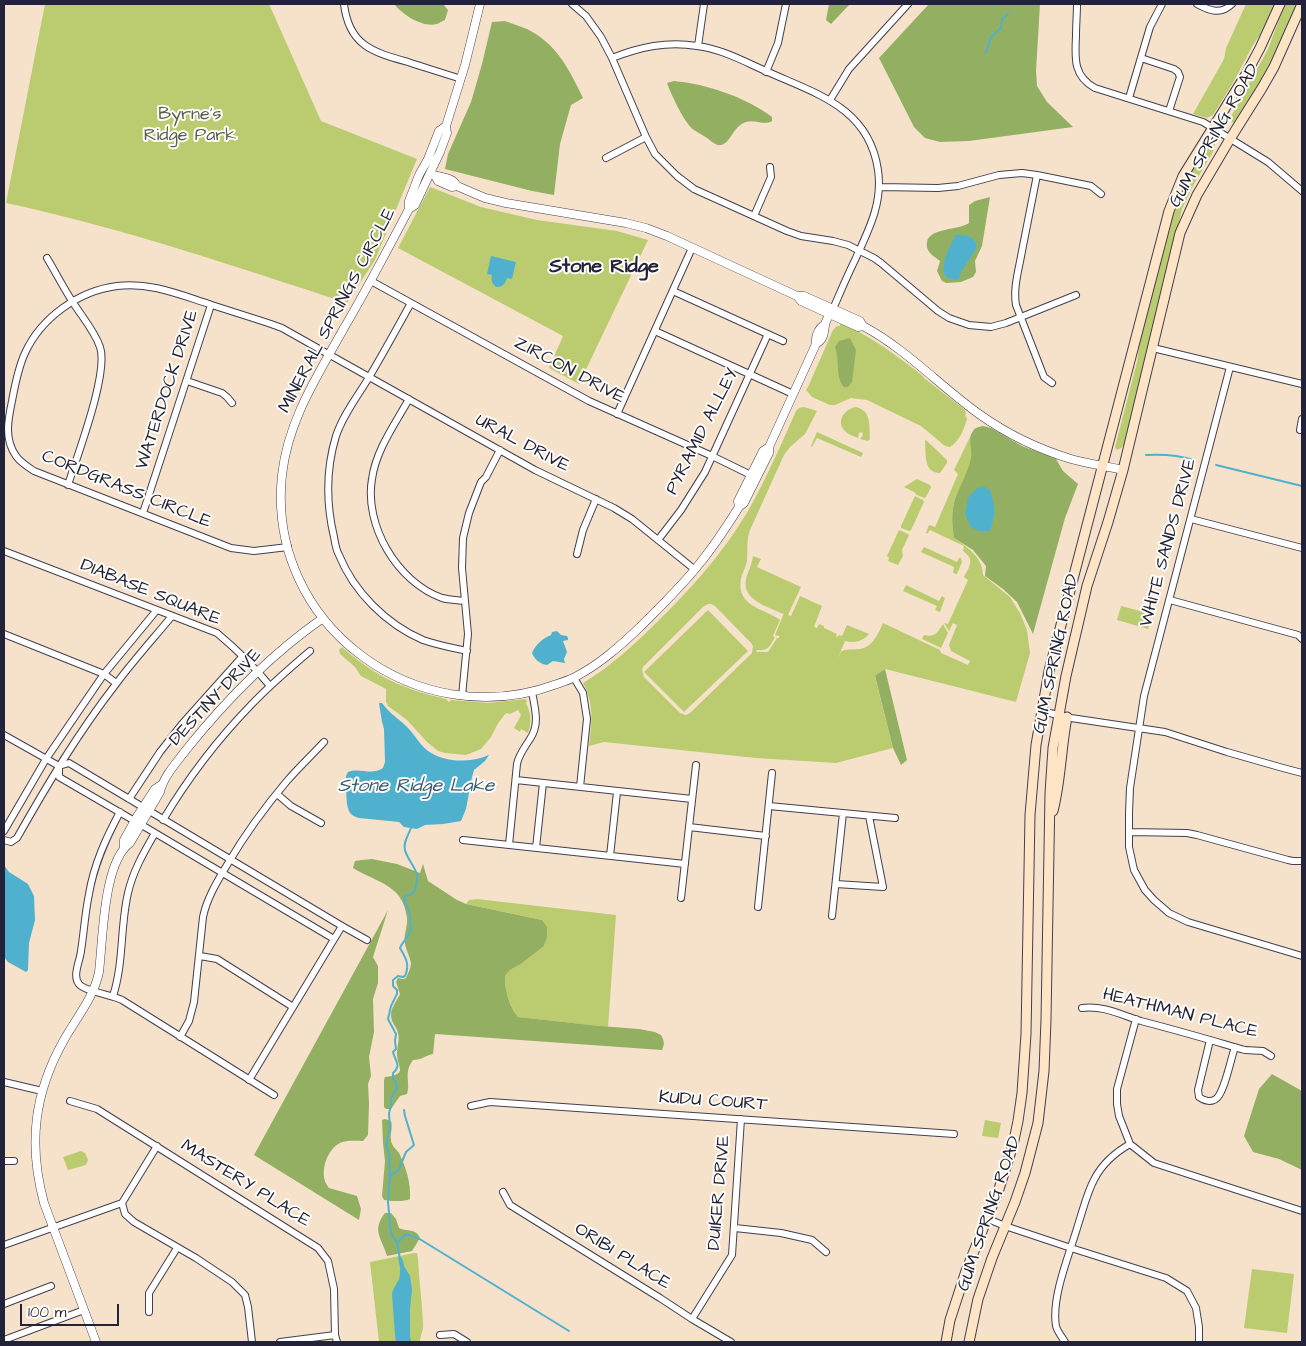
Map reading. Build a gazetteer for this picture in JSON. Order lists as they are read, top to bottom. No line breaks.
{"streets":{"main road":["GUM SPRING ROAD"],"street":["MINERAL SPRINGS CIRCLE","ZIRCON DRIVE","WATERDOCK DRIVE","PYRAMID ALLEY","URAL DRIVE","CORDGRASS CIRCLE","WHITE SANDS DRIVE","DIABASE SQUARE","DESTINY DRIVE","HEATHMAN PLACE","KUDU COURT","MASTERY PLACE","DUIKER DRIVE","ORIBI PLACE"]},"crossings":[["MINERAL SPRINGS CIRCLE","ZIRCON DRIVE"],["MINERAL SPRINGS CIRCLE","URAL DRIVE"],["MINERAL SPRINGS CIRCLE","CORDGRASS CIRCLE"],["MINERAL SPRINGS CIRCLE","DESTINY DRIVE"],["ZIRCON DRIVE","PYRAMID ALLEY"],["WATERDOCK DRIVE","CORDGRASS CIRCLE"],["PYRAMID ALLEY","URAL DRIVE"],["URAL DRIVE","CORDGRASS CIRCLE"],["DIABASE SQUARE","DESTINY DRIVE"],["KUDU COURT","DUIKER DRIVE"],["DUIKER DRIVE","ORIBI PLACE"]],"districts":["Stone Ridge"],"water":["Stone Ridge Lake"],"parks":["Byrne's Ridge Park"],"scale_bar":"100 m"}
